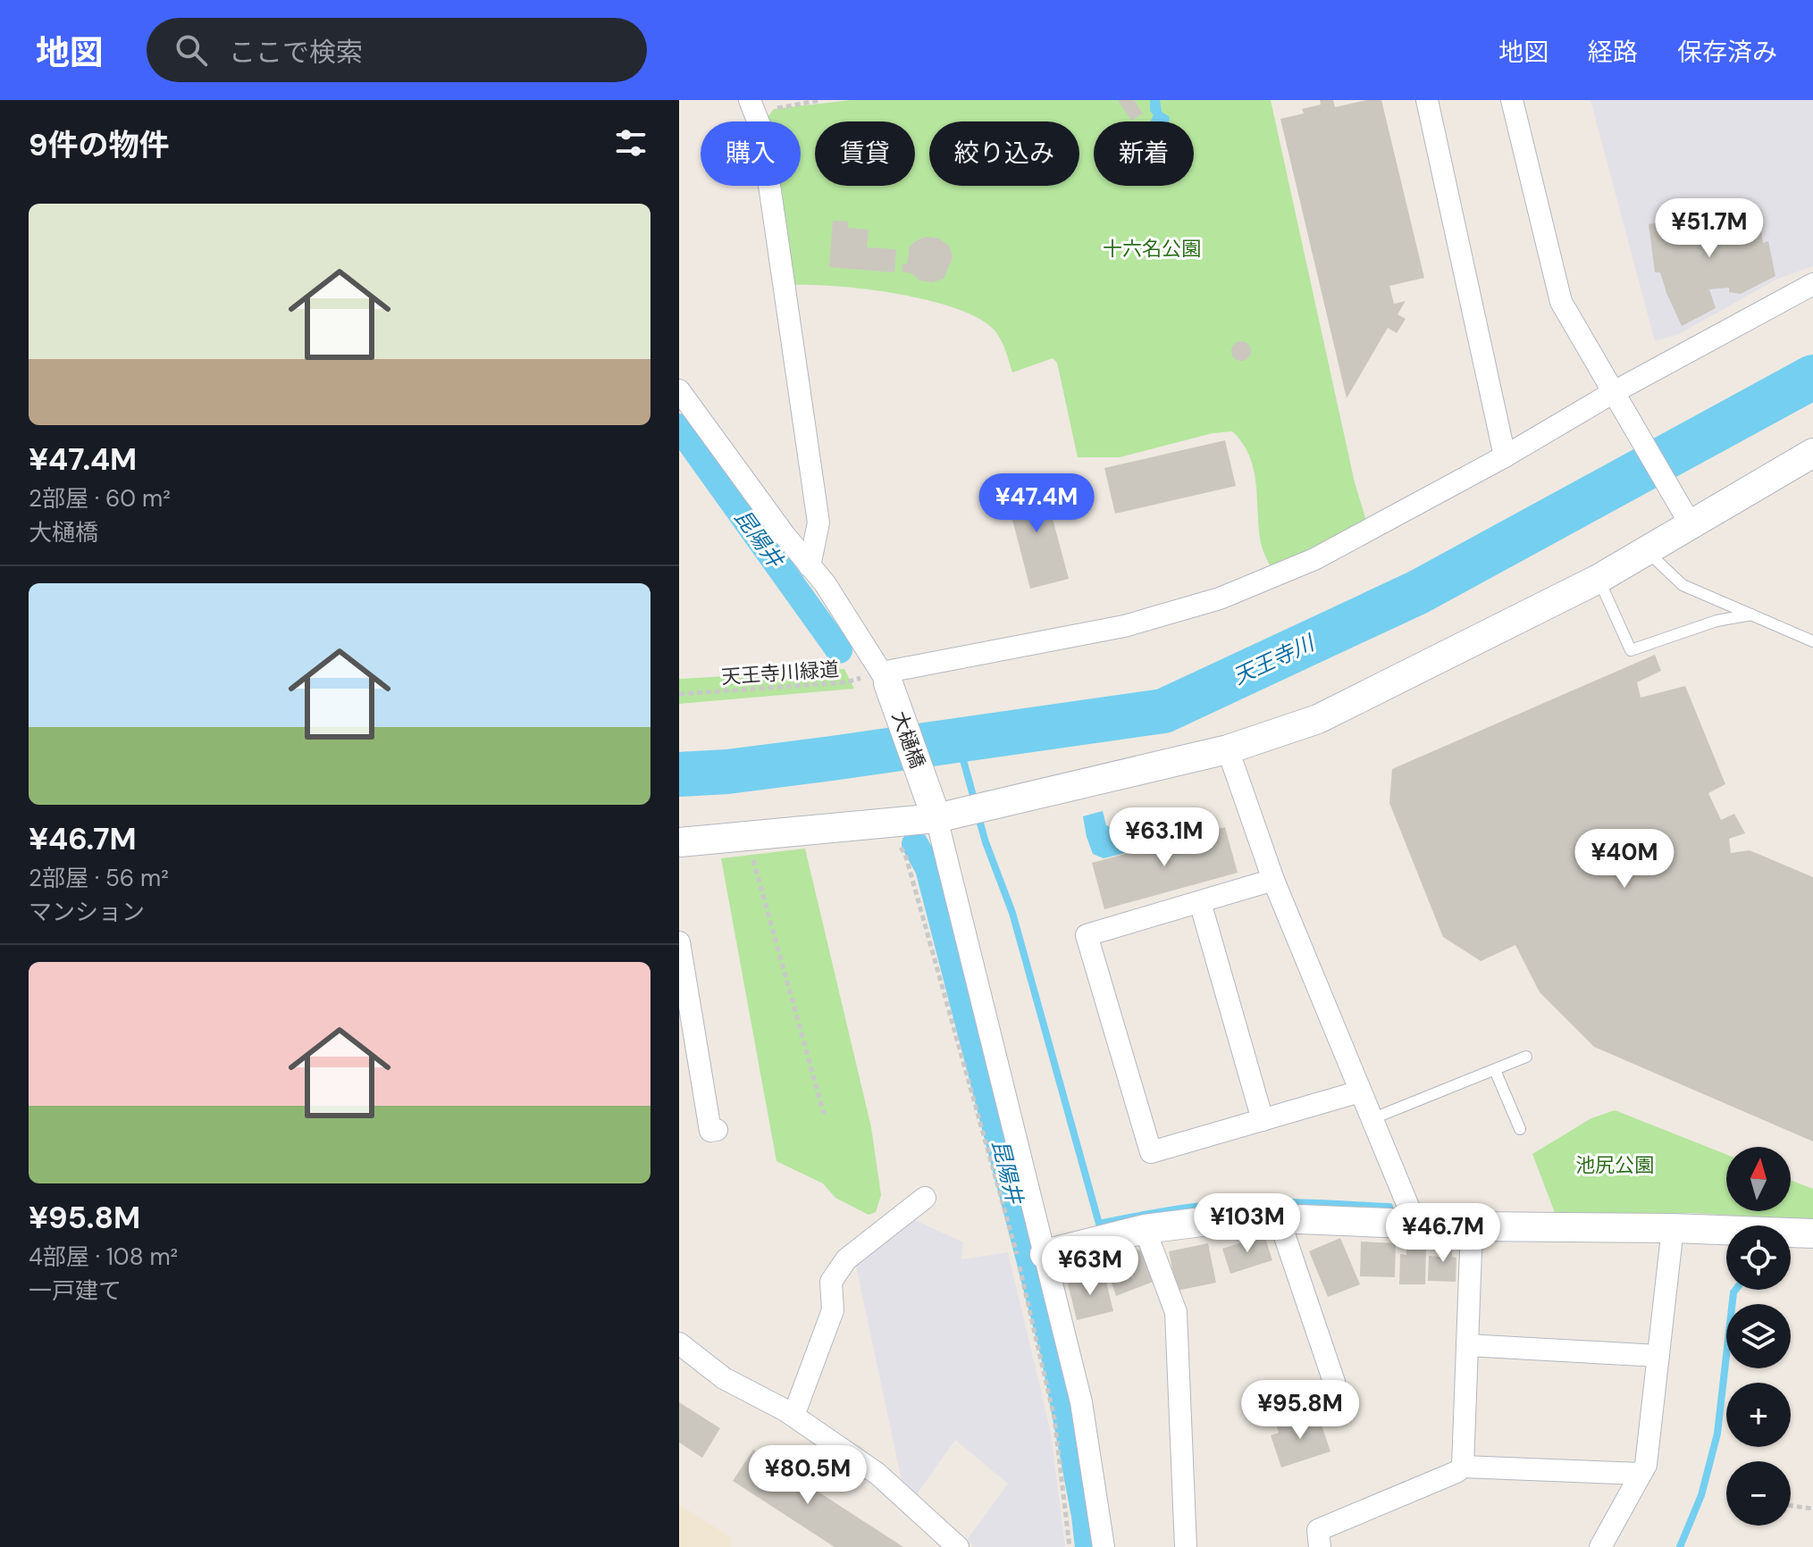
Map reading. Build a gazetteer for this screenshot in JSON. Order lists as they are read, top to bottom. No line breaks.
{"streets":{"street":["大樋橋"],"path":["天王寺川緑道"]},"crossings":[["天王寺川緑道","大樋橋"]],"water":["昆陽井","天王寺川"],"parks":["十六名公園","池尻公園"],"north":"top","page":{"header":"地図","search":"ここで検索","nav":["地図","経路","保存済み"],"heading":"9件の物件","chip":["購入","賃貸","絞り込み","新着"],"list":[{"name":"¥47.4M","note":"2部屋 · 60 m² · 大樋橋"},{"name":"¥46.7M","note":"2部屋 · 56 m² · マンション"},{"name":"¥95.8M","note":"4部屋 · 108 m² · 一戸建て"}],"price":["¥51.7M","¥47.4M","¥63.1M","¥40M","¥103M","¥46.7M","¥63M","¥95.8M","¥80.5M"],"map_buttons":["+","−"]}}
